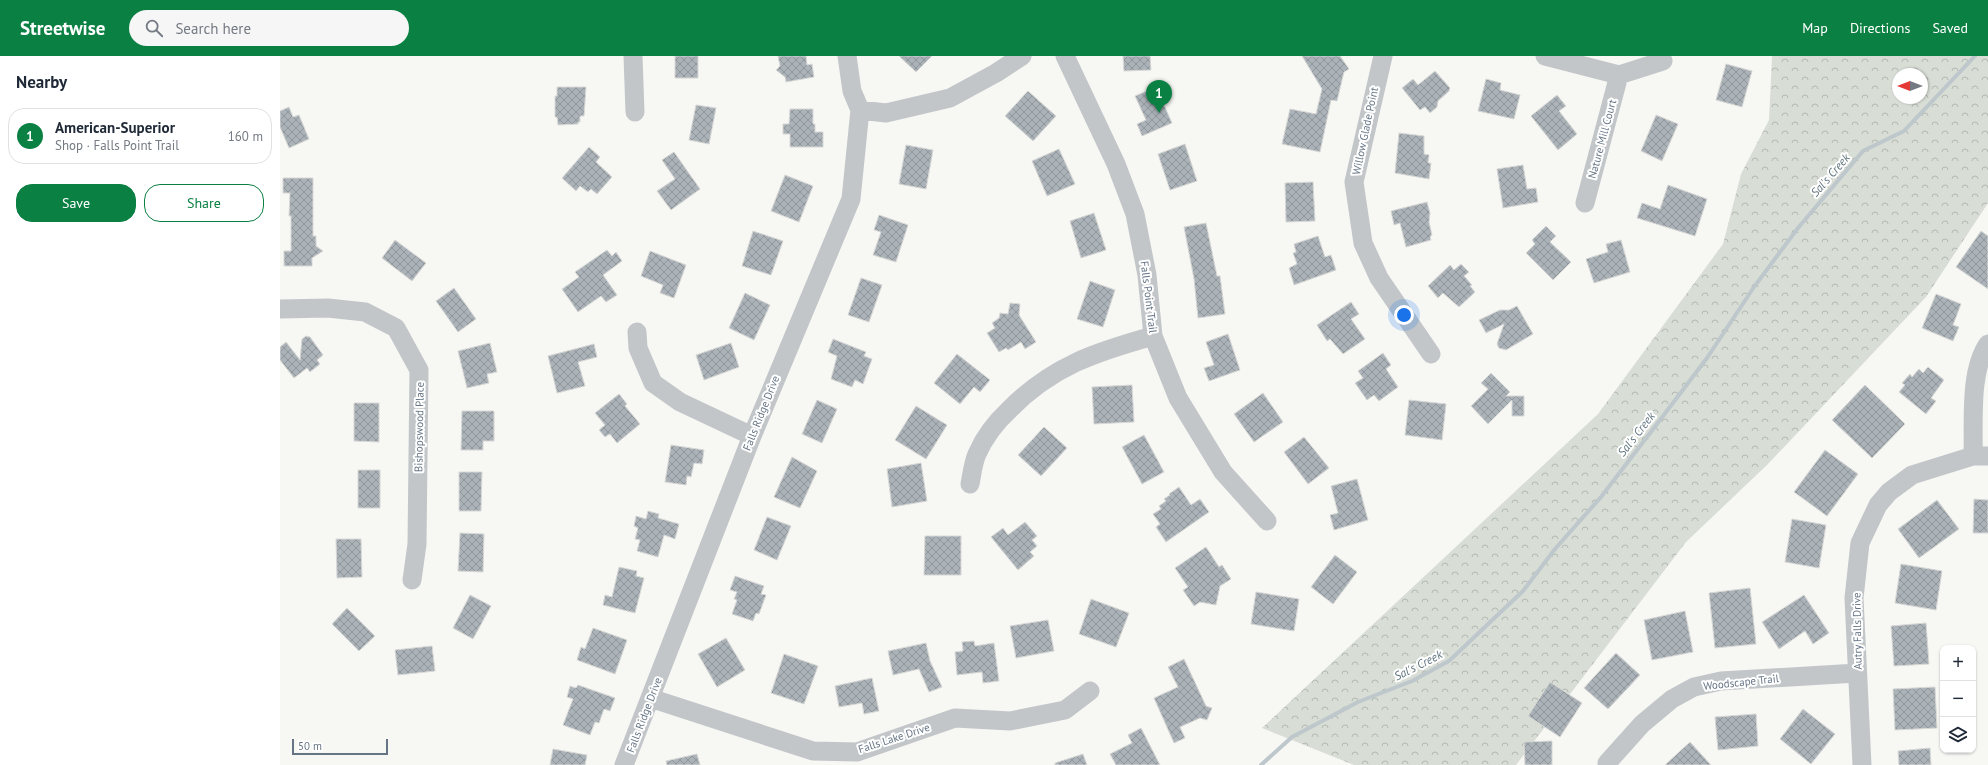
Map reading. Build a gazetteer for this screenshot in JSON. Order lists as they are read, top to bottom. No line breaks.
{"streets":{"street":["Willow Glade Point","Nature Mill Court","Falls Point Trail","Falls Ridge Drive","Bishopswood Place","Autry Falls Drive","Woodscape Trail","Falls Lake Drive"]},"crossings":[["Falls Ridge Drive","Falls Lake Drive"],["Autry Falls Drive","Woodscape Trail"]],"water":["Sal's Creek"],"scale_bar":"50 m","north":"left","page":{"header":"Streetwise","search":"Search here","nav":["Map","Directions","Saved"],"heading":"Nearby","pins":"1","list":[{"mark":"1","name":"American-Superior","note":"Shop · Falls Point Trail","value":"160 m"}],"buttons":["Save","Share"],"map_buttons":["+","−"],"scale":"50 m"}}
